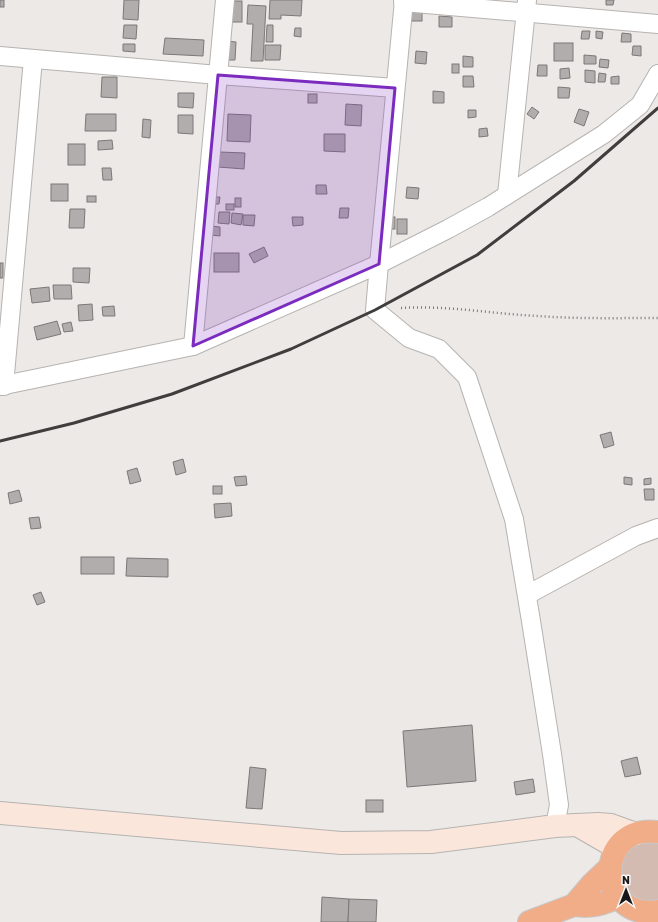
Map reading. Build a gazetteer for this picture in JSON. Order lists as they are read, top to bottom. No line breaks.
{"north":"top"}
